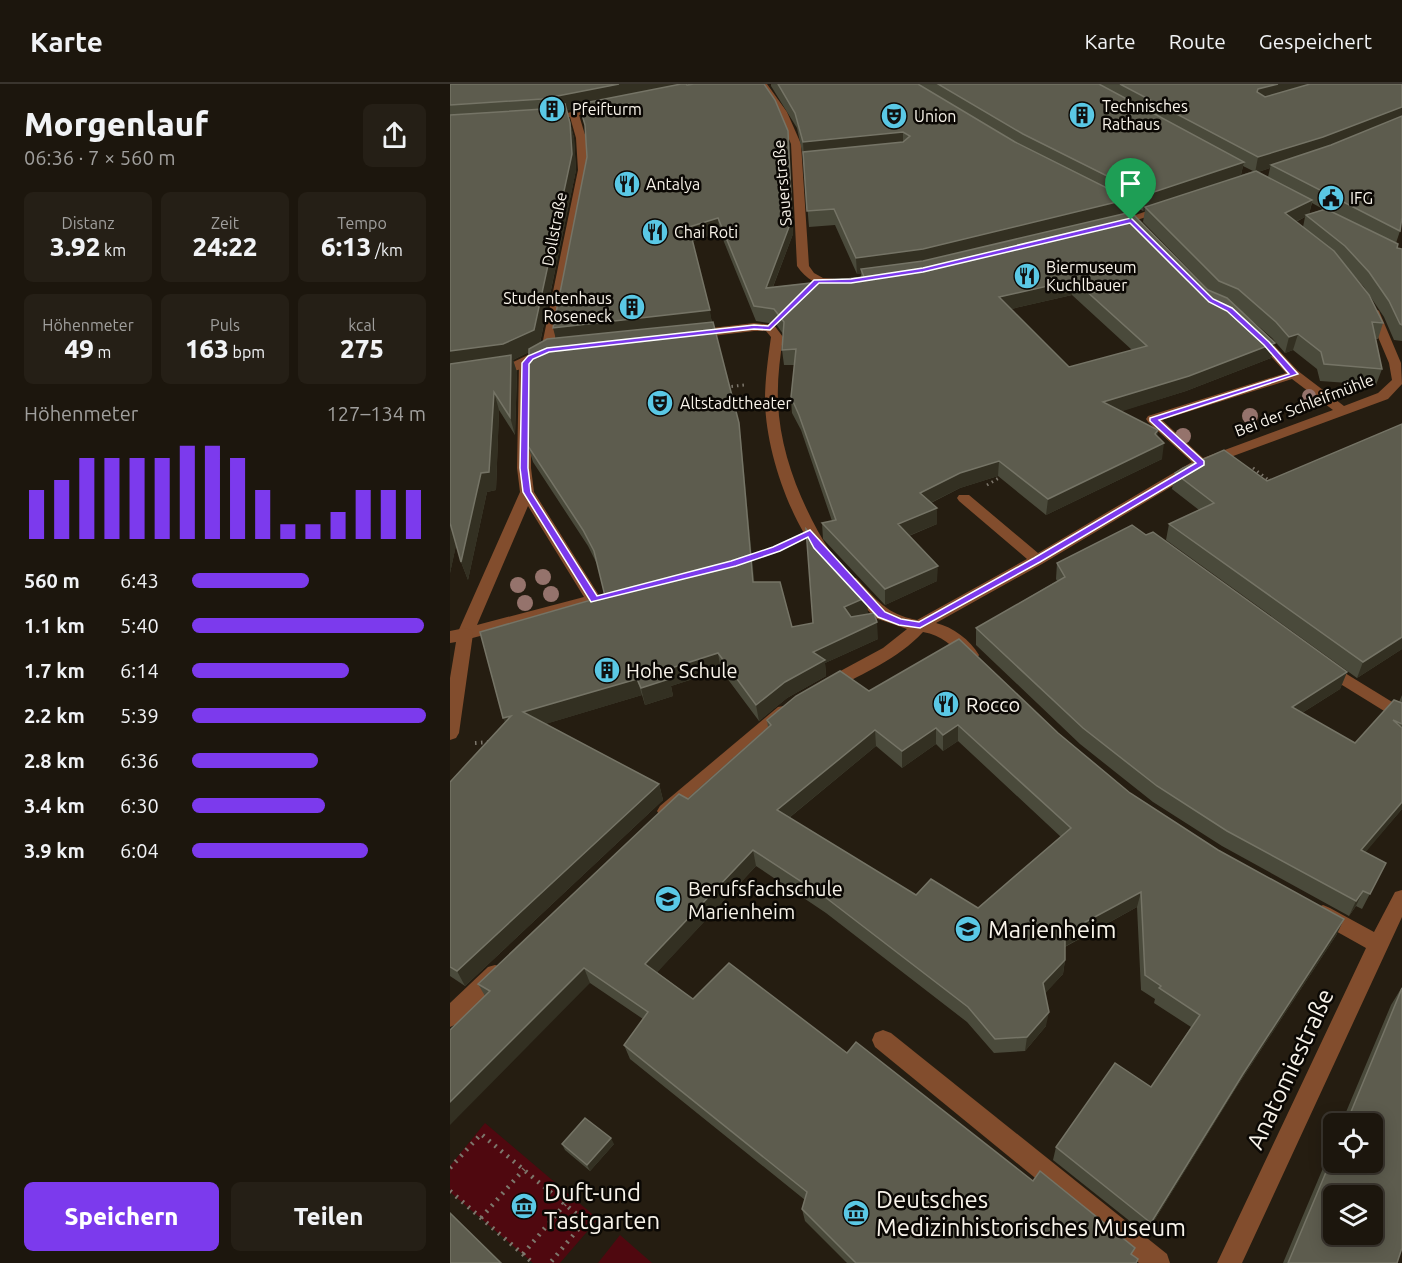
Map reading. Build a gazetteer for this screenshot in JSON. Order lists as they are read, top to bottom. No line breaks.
{"streets":{"street":["Sauerstraße","Dollstraße","Bei der Schleifmühle","Anatomiestraße"]},"places":{"building":["Pfeifturm","Technisches Rathaus","Studentenhaus Roseneck","Hohe Schule"],"theatre":["Union","Altstadttheater"],"restaurant":["Antalya","Chai Roti","Biermuseum Kuchlbauer","Rocco"],"public building":["IFG"],"school or university":["Berufsfachschule Marienheim","Marienheim"],"museum":["Duft-und Tastgarten","Deutsches Medizinhistorisches Museum"]},"page":{"header":"Karte","nav":["Karte","Route","Gespeichert"],"heading":["Morgenlauf","06:36 · 7 × 560 m"],"stats":[["Distanz","3.92 km"],["Zeit","24:22"],["Tempo","6:13 /km"],["Höhenmeter","49 m"],["Puls","163 bpm"],["kcal","275"]],"chart":["Höhenmeter","127–134 m"],"list":[{"name":"560 m","note":"6:43"},{"name":"1.1 km","note":"5:40"},{"name":"1.7 km","note":"6:14"},{"name":"2.2 km","note":"5:39"},{"name":"2.8 km","note":"6:36"},{"name":"3.4 km","note":"6:30"},{"name":"3.9 km","note":"6:04"}],"buttons":["Speichern","Teilen"]}}
